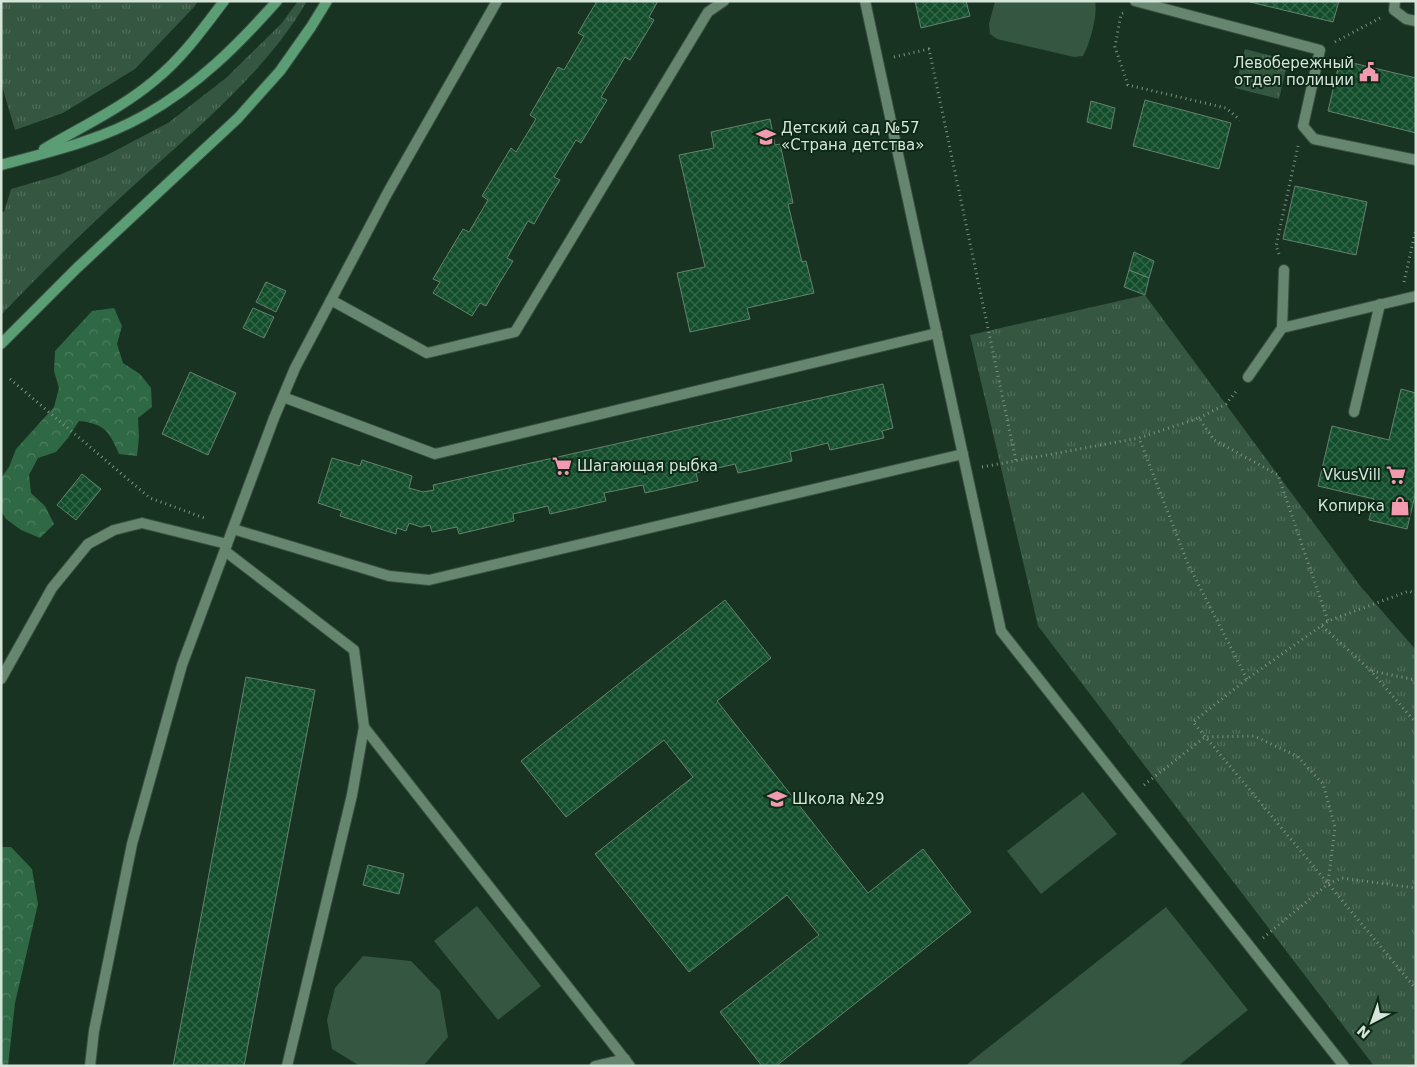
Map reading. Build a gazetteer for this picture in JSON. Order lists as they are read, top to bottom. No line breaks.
{"places":{"public building":["Левобережный отдел полиции"],"school or university":["Детский сад №57 «Страна детства»","Школа №29"],"supermarket":["Шагающая рыбка","VkusVill"],"shop":["Копирка"]},"north":"bottom left"}
